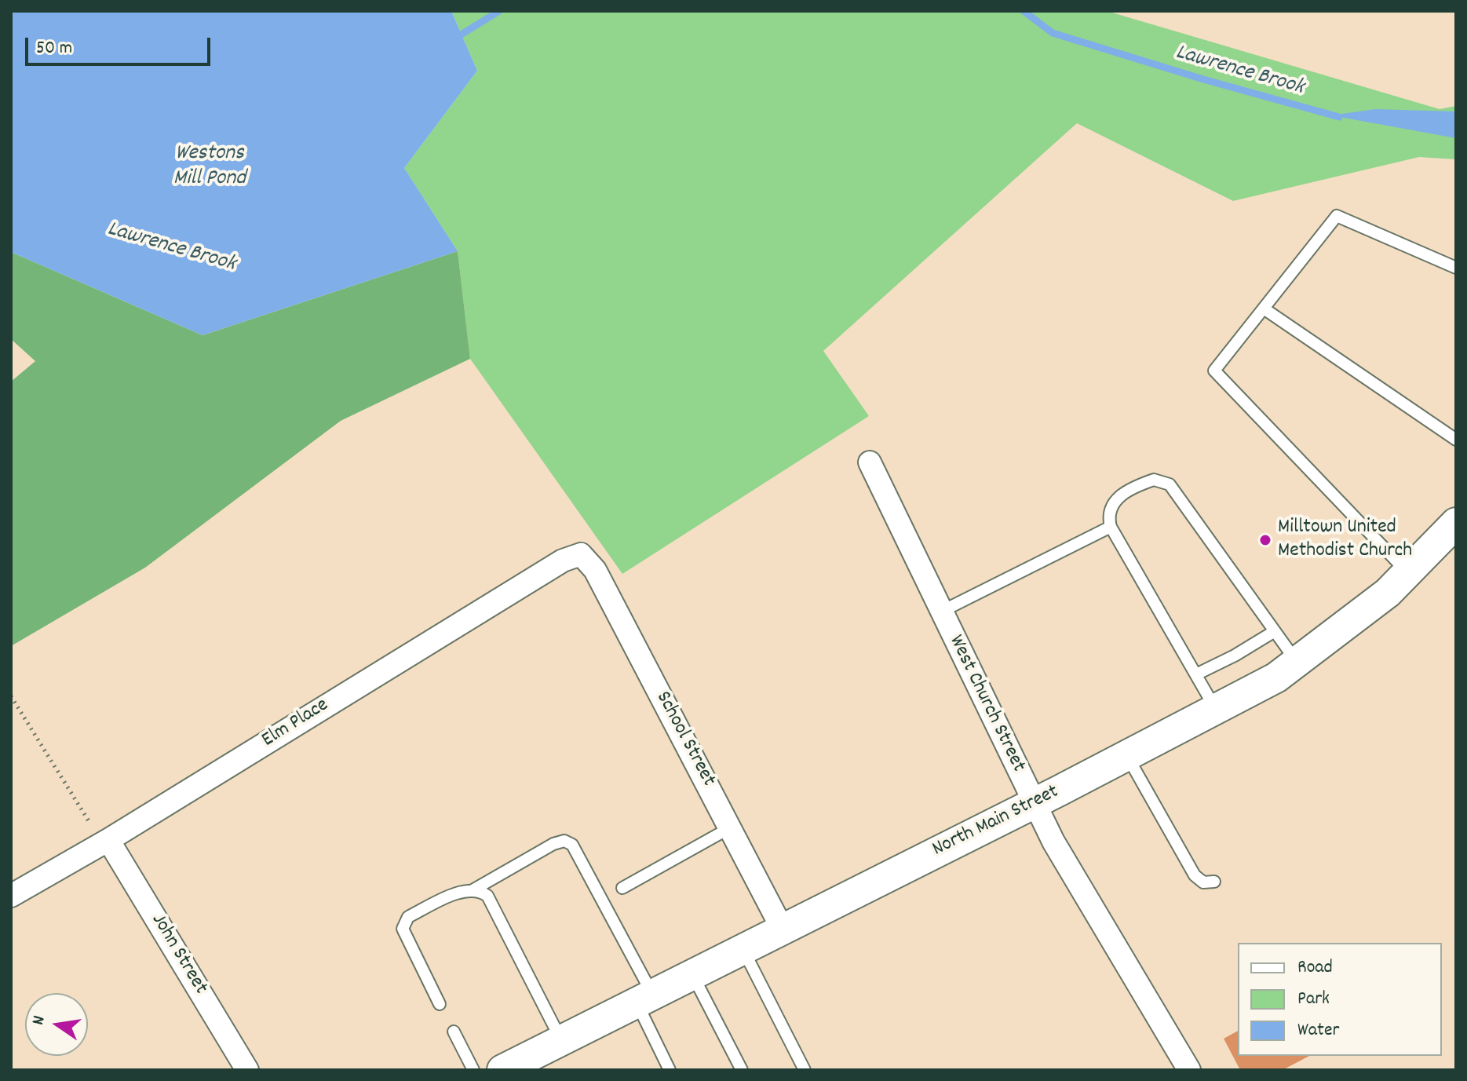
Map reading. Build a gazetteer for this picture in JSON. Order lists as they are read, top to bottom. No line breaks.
{"streets":{"street":["West Church Street","Elm Place","School Street","North Main Street","John Street"]},"crossings":[["West Church Street","North Main Street"],["Elm Place","School Street"],["Elm Place","John Street"],["School Street","North Main Street"]],"water":["Lawrence Brook","Westons Mill Pond"],"places":["Milltown United Methodist Church"],"legend":["Road","Park","Water"],"scale_bar":"50 m","north":"left"}
